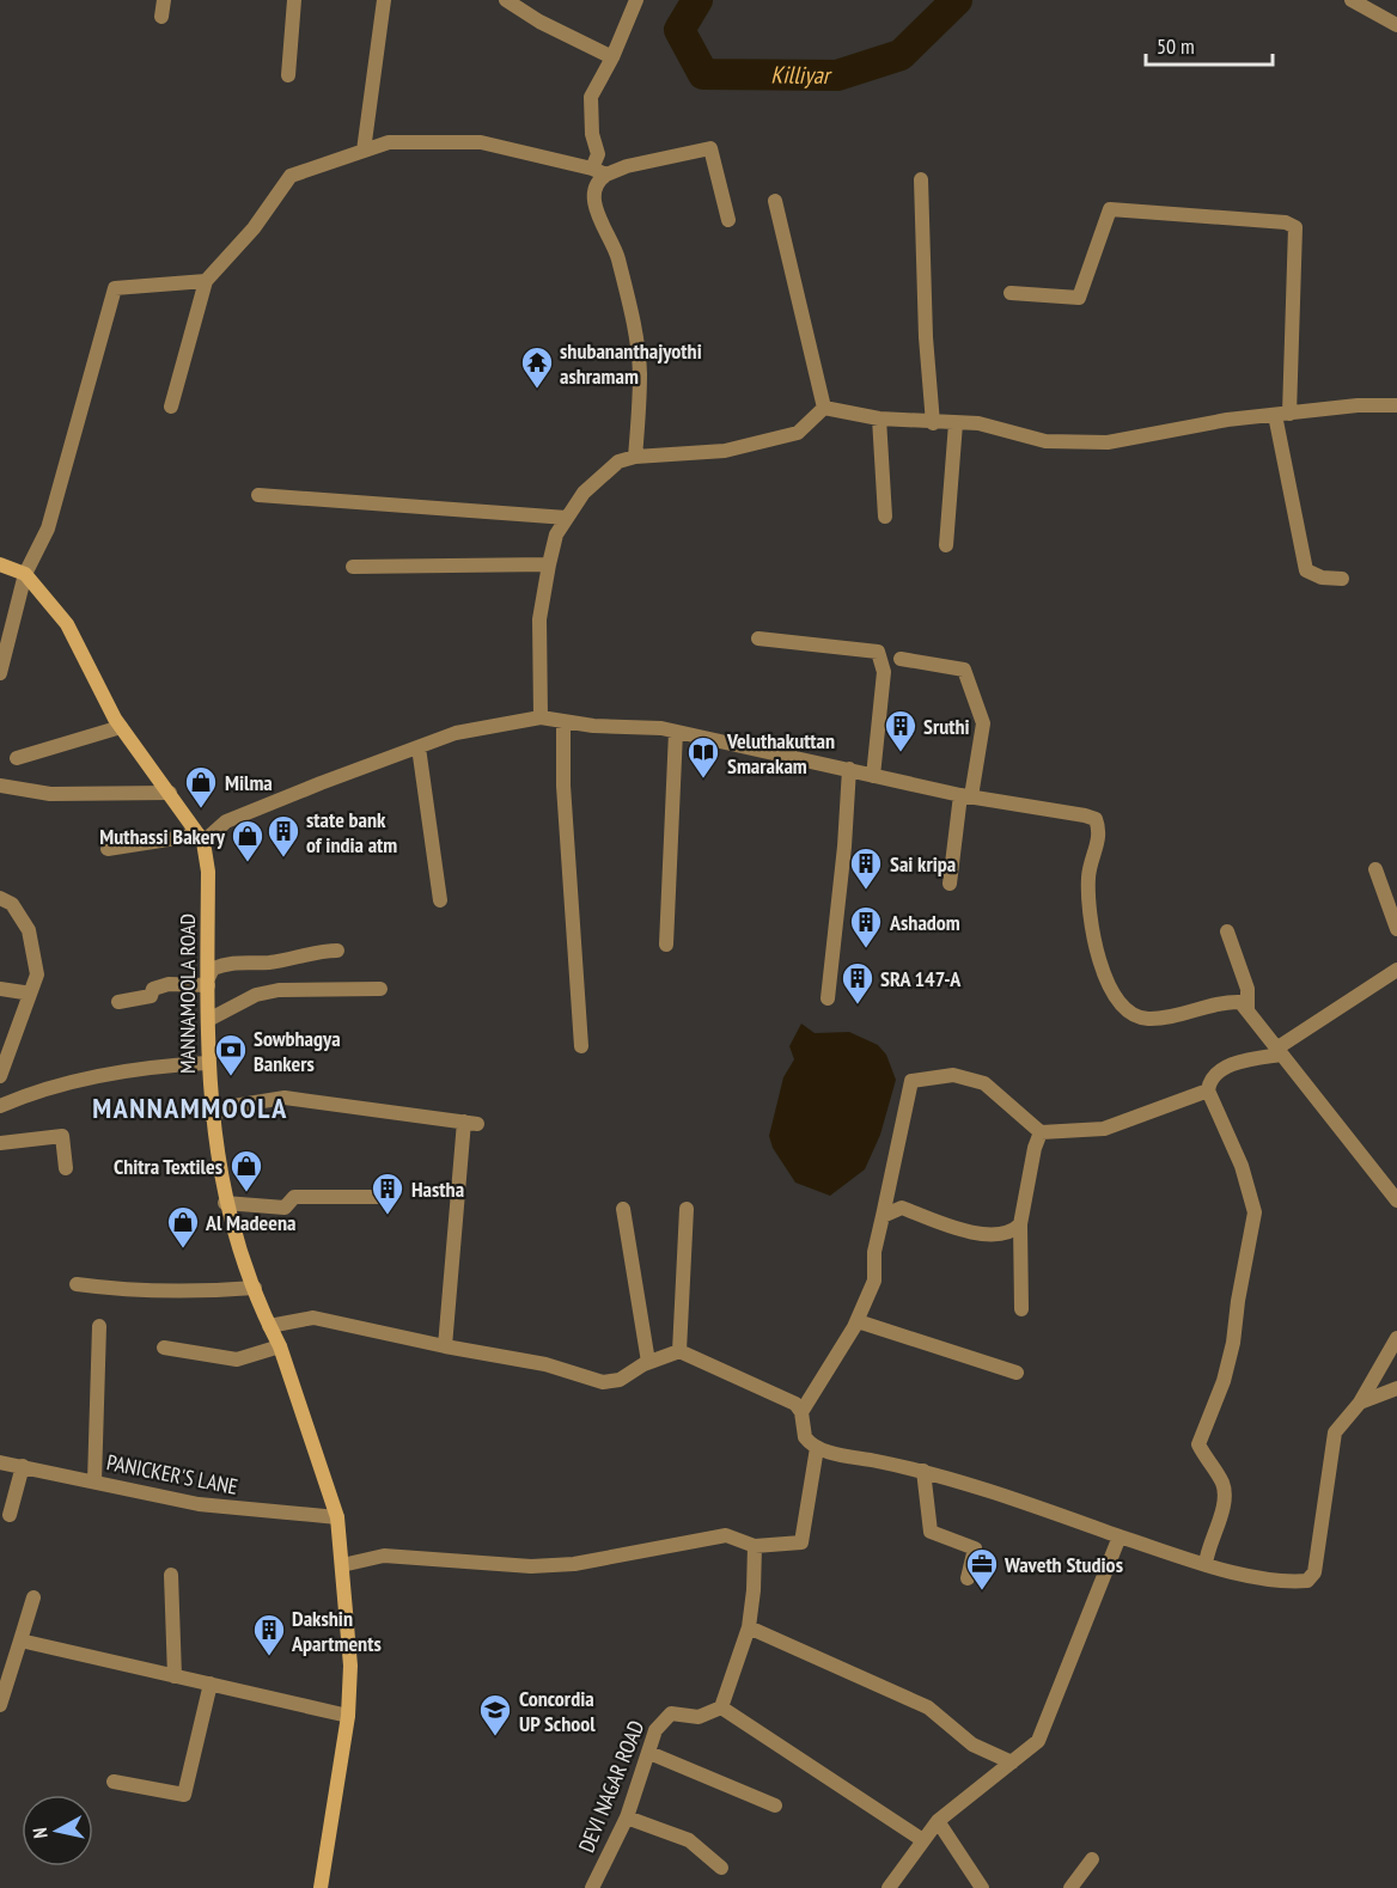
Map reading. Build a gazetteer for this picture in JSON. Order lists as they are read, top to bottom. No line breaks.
{"streets":{"main road":["MANNAMOOLA ROAD"],"street":["PANICKER'S LANE","DEVI NAGAR ROAD"]},"crossings":[["MANNAMOOLA ROAD","PANICKER'S LANE"]],"districts":["MANNAMMOOLA"],"water":["Killiyar"],"places":{"temple":["shubananthajyothi ashramam"],"building":["Sruthi","state bank of india atm","Sai kripa","Ashadom","SRA 147-A","Hastha","Dakshin Apartments"],"library":["Veluthakuttan Smarakam"],"shop":["Milma","Muthassi Bakery","Chitra Textiles","Al Madeena"],"bank":["Sowbhagya Bankers"],"office":["Waveth Studios"],"school or university":["Concordia UP School"]},"scale_bar":"50 m","north":"left"}
